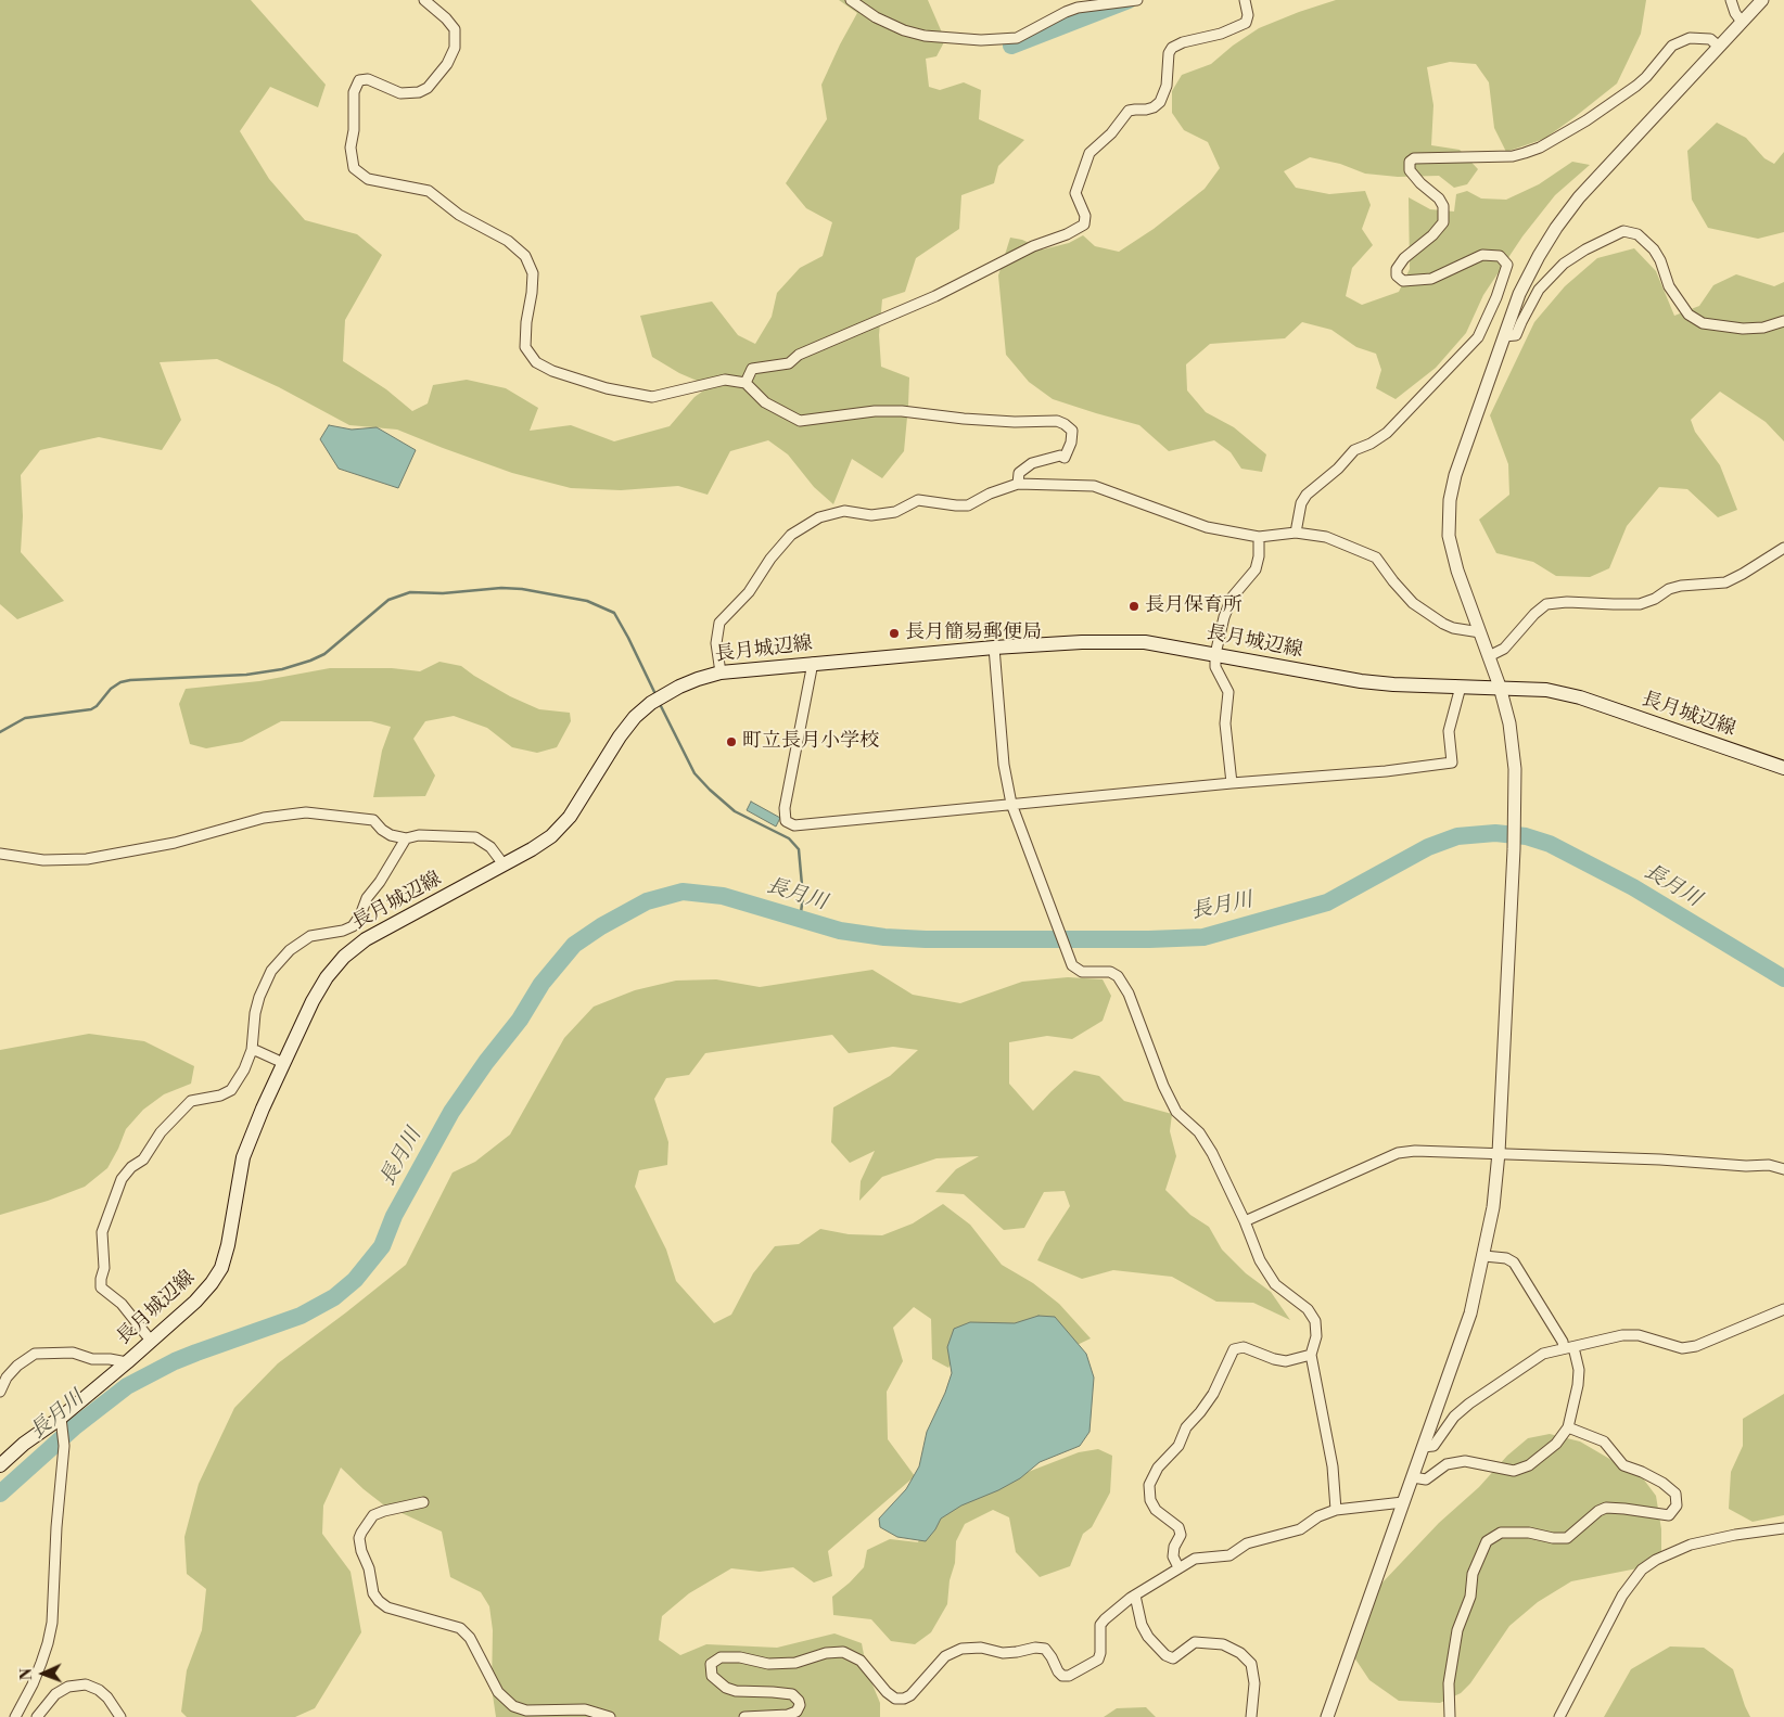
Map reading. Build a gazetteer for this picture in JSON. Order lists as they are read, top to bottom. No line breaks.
{"streets":{"main road":["長月城辺線"]},"water":["長月川"],"places":["長月保育所","長月簡易郵便局","町立長月小学校"],"north":"left"}
